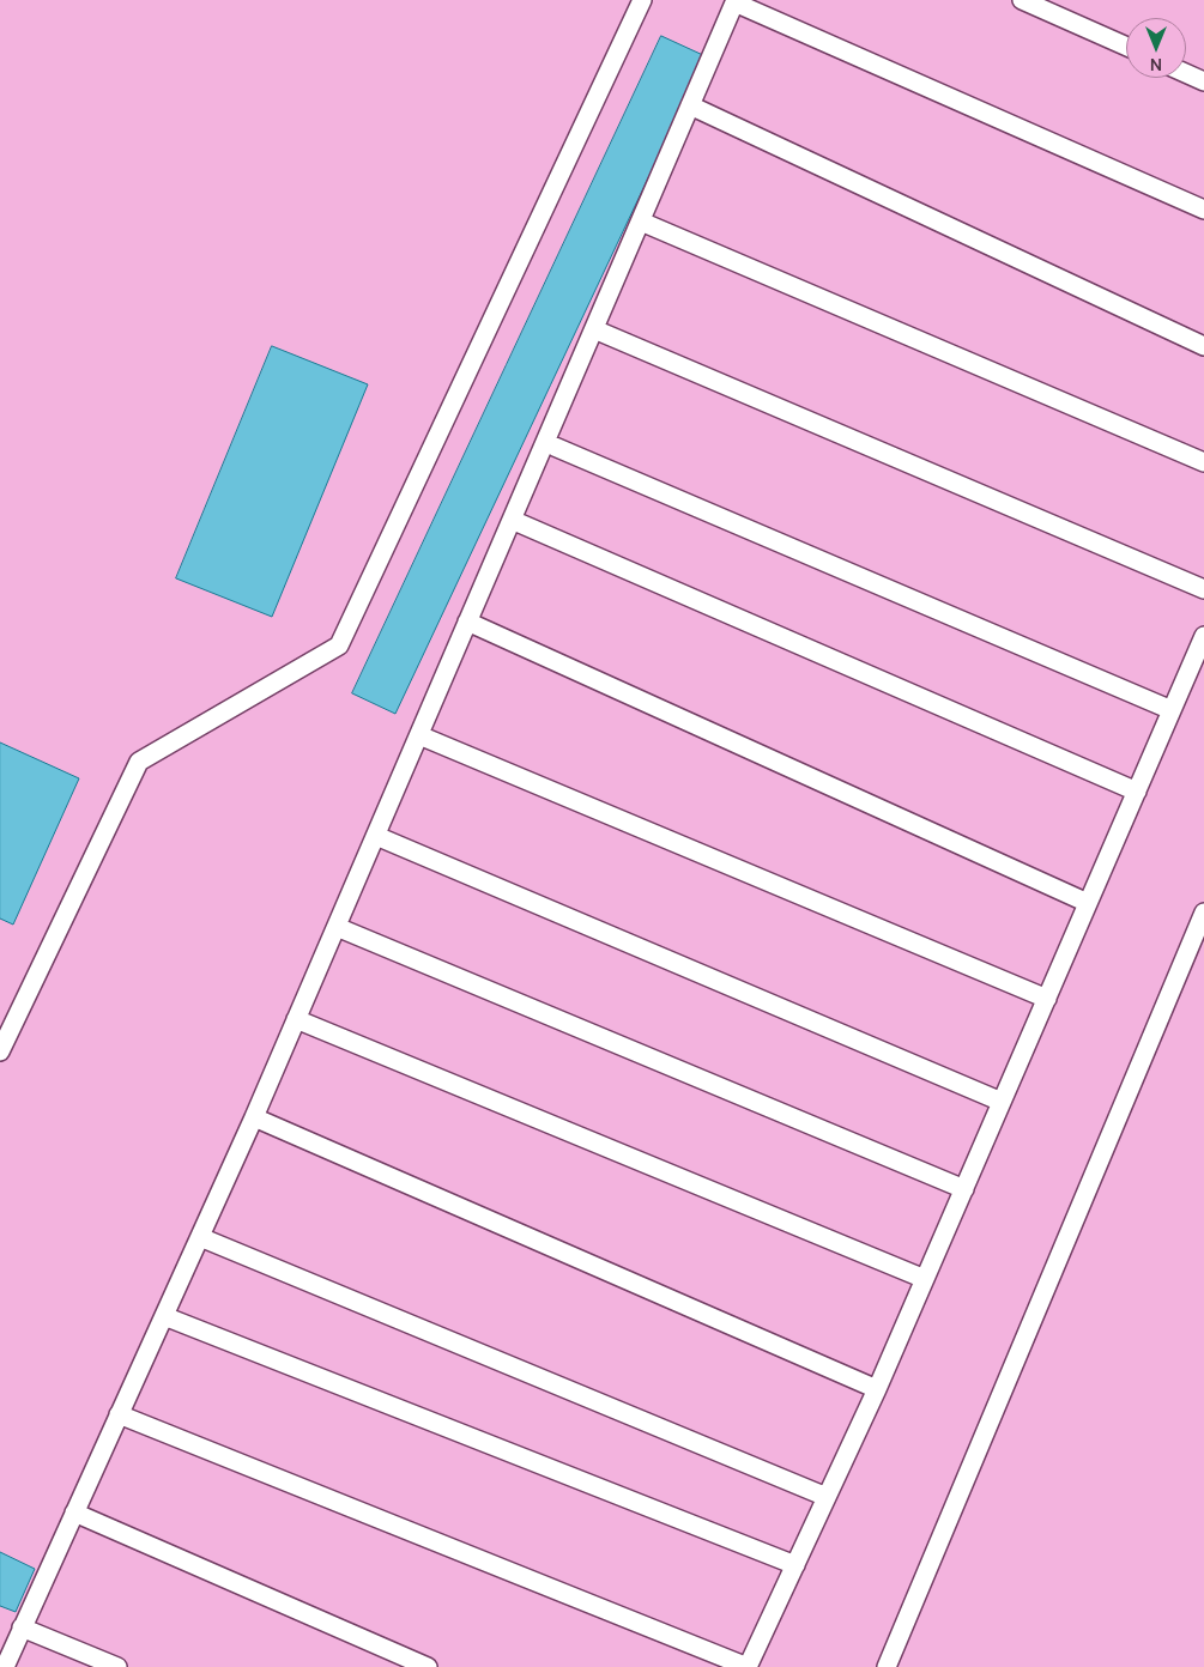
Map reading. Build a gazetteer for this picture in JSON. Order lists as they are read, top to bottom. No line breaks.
{"north":"bottom"}
